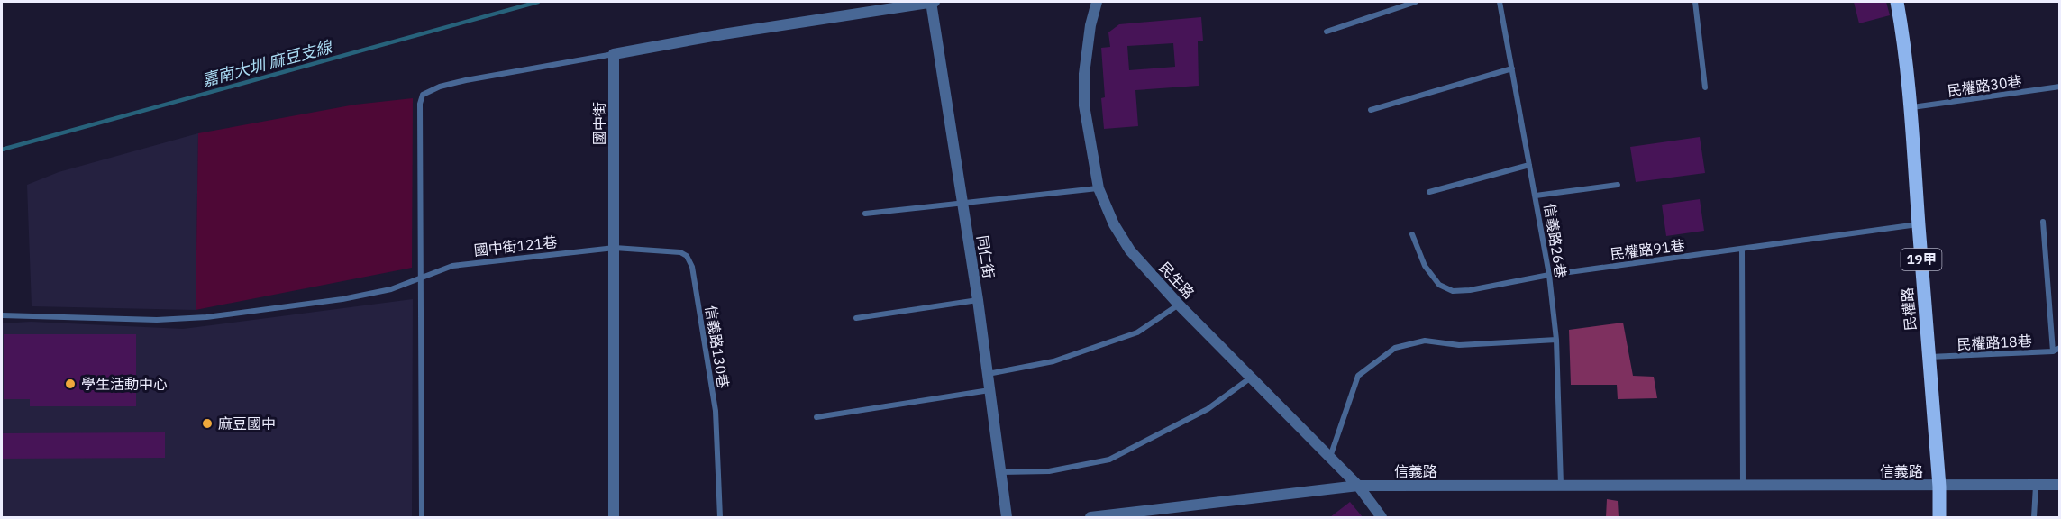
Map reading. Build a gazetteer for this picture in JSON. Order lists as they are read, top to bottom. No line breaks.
{"streets":{"main road":["19甲","民權路"],"street":["國中街","同仁街","民生路","信義路"],"lane":["民權路30巷","信義路26巷","國中街121巷","民權路91巷","民權路18巷","信義路130巷"]},"crossings":[["民權路30巷","民權路"],["國中街","國中街121巷"],["國中街","信義路130巷"],["信義路26巷","民權路91巷"],["信義路26巷","信義路"],["國中街121巷","信義路130巷"],["民權路91巷","民權路"],["民生路","信義路"],["民權路","民權路18巷"],["民權路","信義路"]],"water":["嘉南大圳 麻豆支線"],"places":["學生活動中心","麻豆國中"]}
